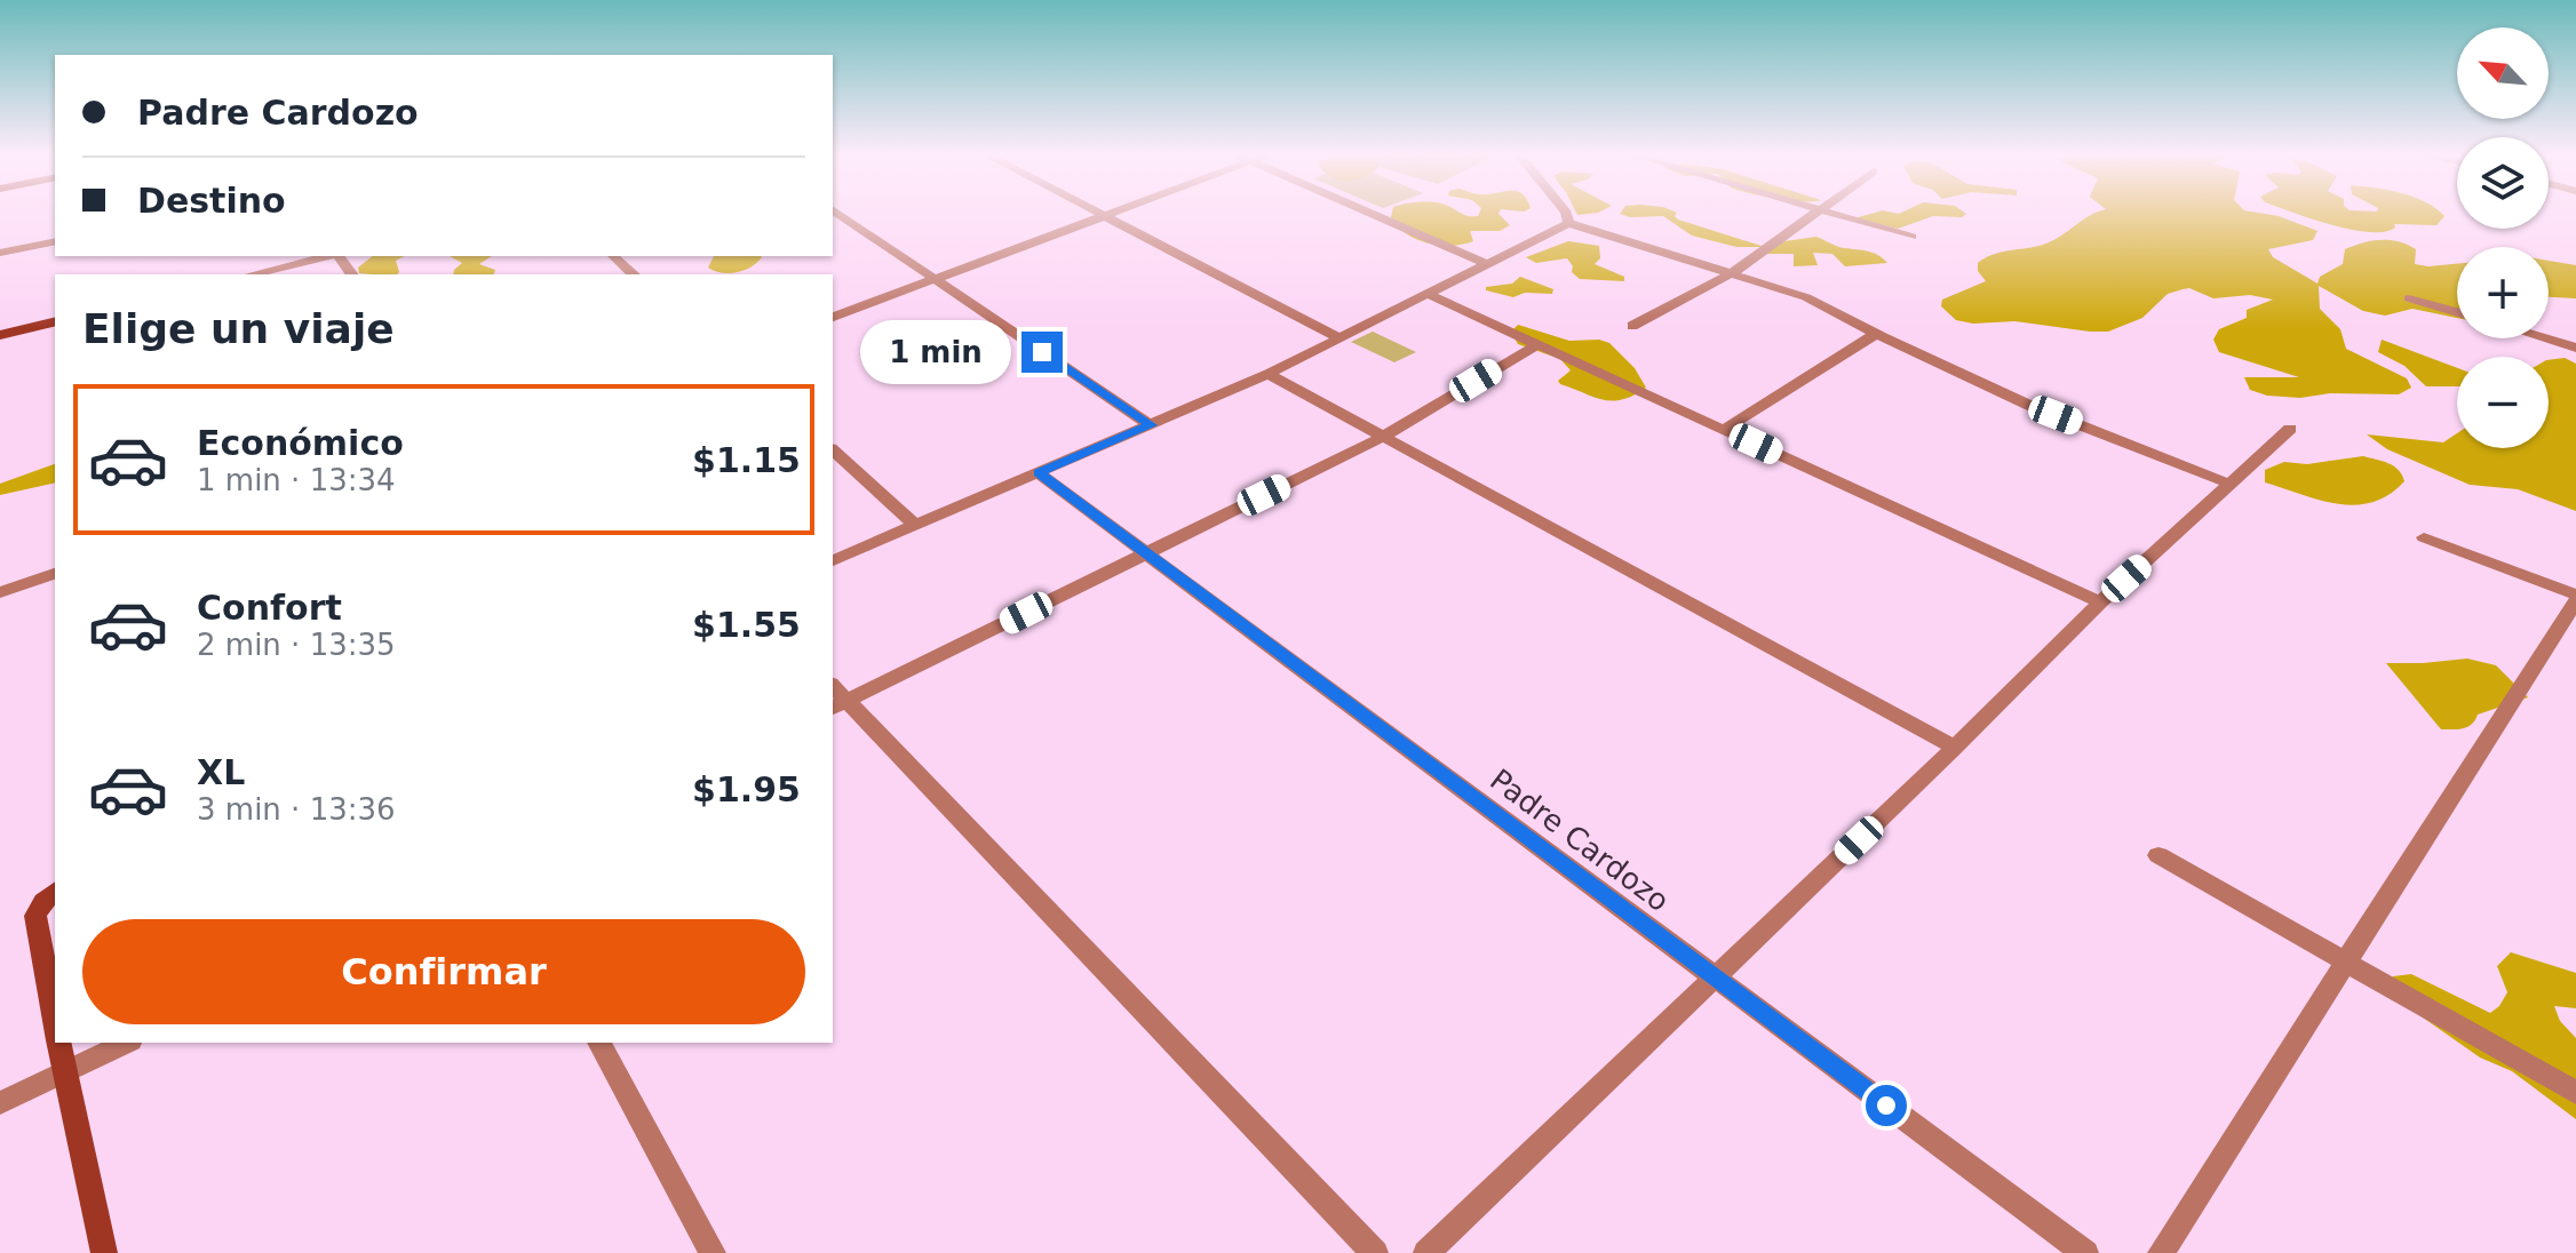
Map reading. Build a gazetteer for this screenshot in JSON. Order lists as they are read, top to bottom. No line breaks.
{"streets":{"street":["Padre Cardozo"]},"north":"top left","page":{"map_buttons":["+","−"],"banner":["Padre Cardozo","Destino"],"heading":"Elige un viaje","bubble":"1 min","list":[{"name":"Económico","note":"1 min · 13:34","value":"$1.15"},{"name":"Confort","note":"2 min · 13:35","value":"$1.55"},{"name":"XL","note":"3 min · 13:36","value":"$1.95"}],"buttons":"Confirmar"}}
